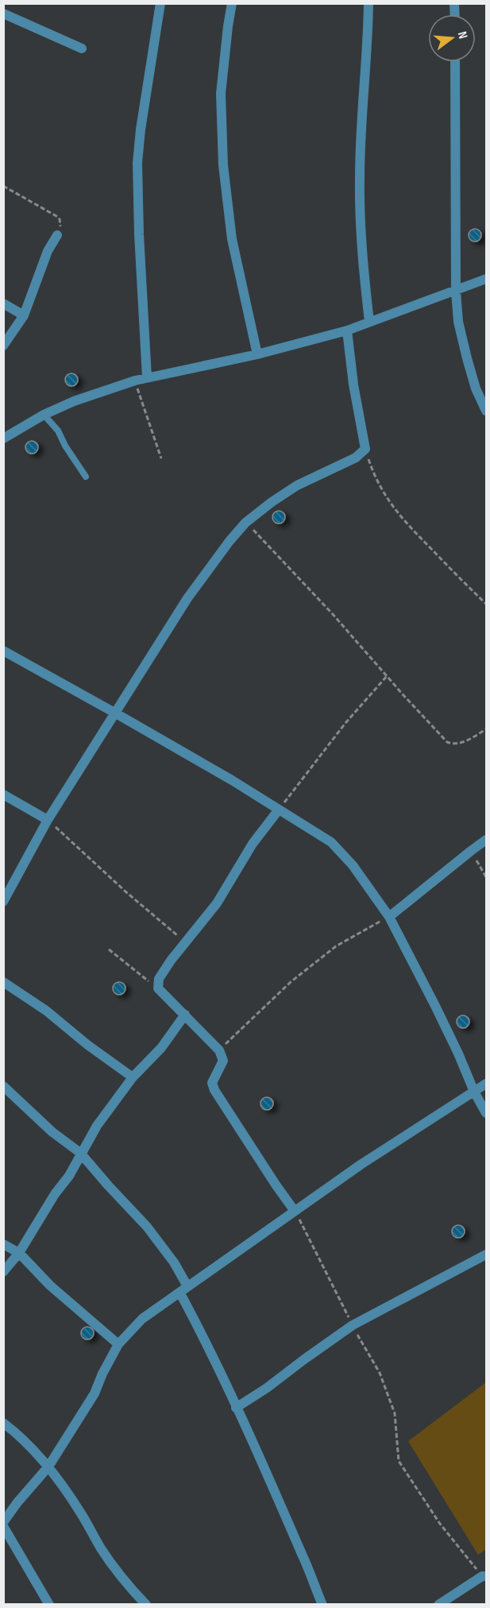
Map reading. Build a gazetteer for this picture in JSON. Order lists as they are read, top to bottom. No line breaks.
{"north":"right"}
